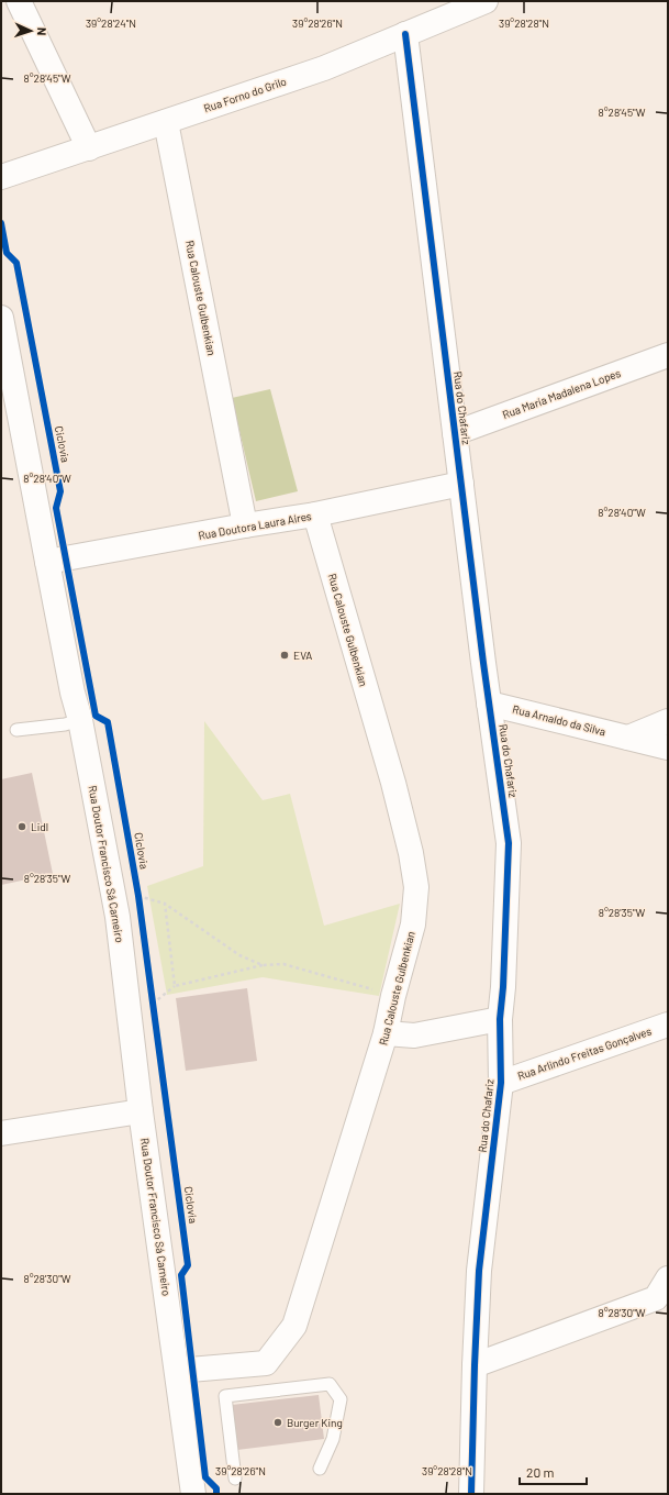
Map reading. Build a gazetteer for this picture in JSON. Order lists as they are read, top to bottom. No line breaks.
{"streets":{"street":["Rua Forno do Grilo","Rua Calouste Gulbenkian","Rua Maria Madalena Lopes","Rua do Chafariz","Rua Doutora Laura Aires","Rua Arnaldo da Silva","Rua Doutor Francisco Sá Carneiro","Rua Arlindo Freitas Gonçalves"],"cycle path":["Ciclovia"]},"crossings":[["Rua Forno do Grilo","Rua Calouste Gulbenkian"],["Rua Forno do Grilo","Rua do Chafariz"],["Rua Calouste Gulbenkian","Rua Doutora Laura Aires"],["Rua Calouste Gulbenkian","Rua Doutor Francisco Sá Carneiro"],["Rua Maria Madalena Lopes","Rua do Chafariz"],["Rua do Chafariz","Rua Doutora Laura Aires"],["Rua do Chafariz","Rua Arnaldo da Silva"],["Rua do Chafariz","Rua Arlindo Freitas Gonçalves"],["Rua Doutora Laura Aires","Rua Doutor Francisco Sá Carneiro"]],"places":["EVA","Lidl","Burger King"],"scale_bar":"20 m","north":"right","coordinates":["39°28'24\"N","39°28'26\"N","39°28'28\"N","8°28'45\"W","8°28'40\"W","8°28'35\"W","8°28'30\"W"]}
